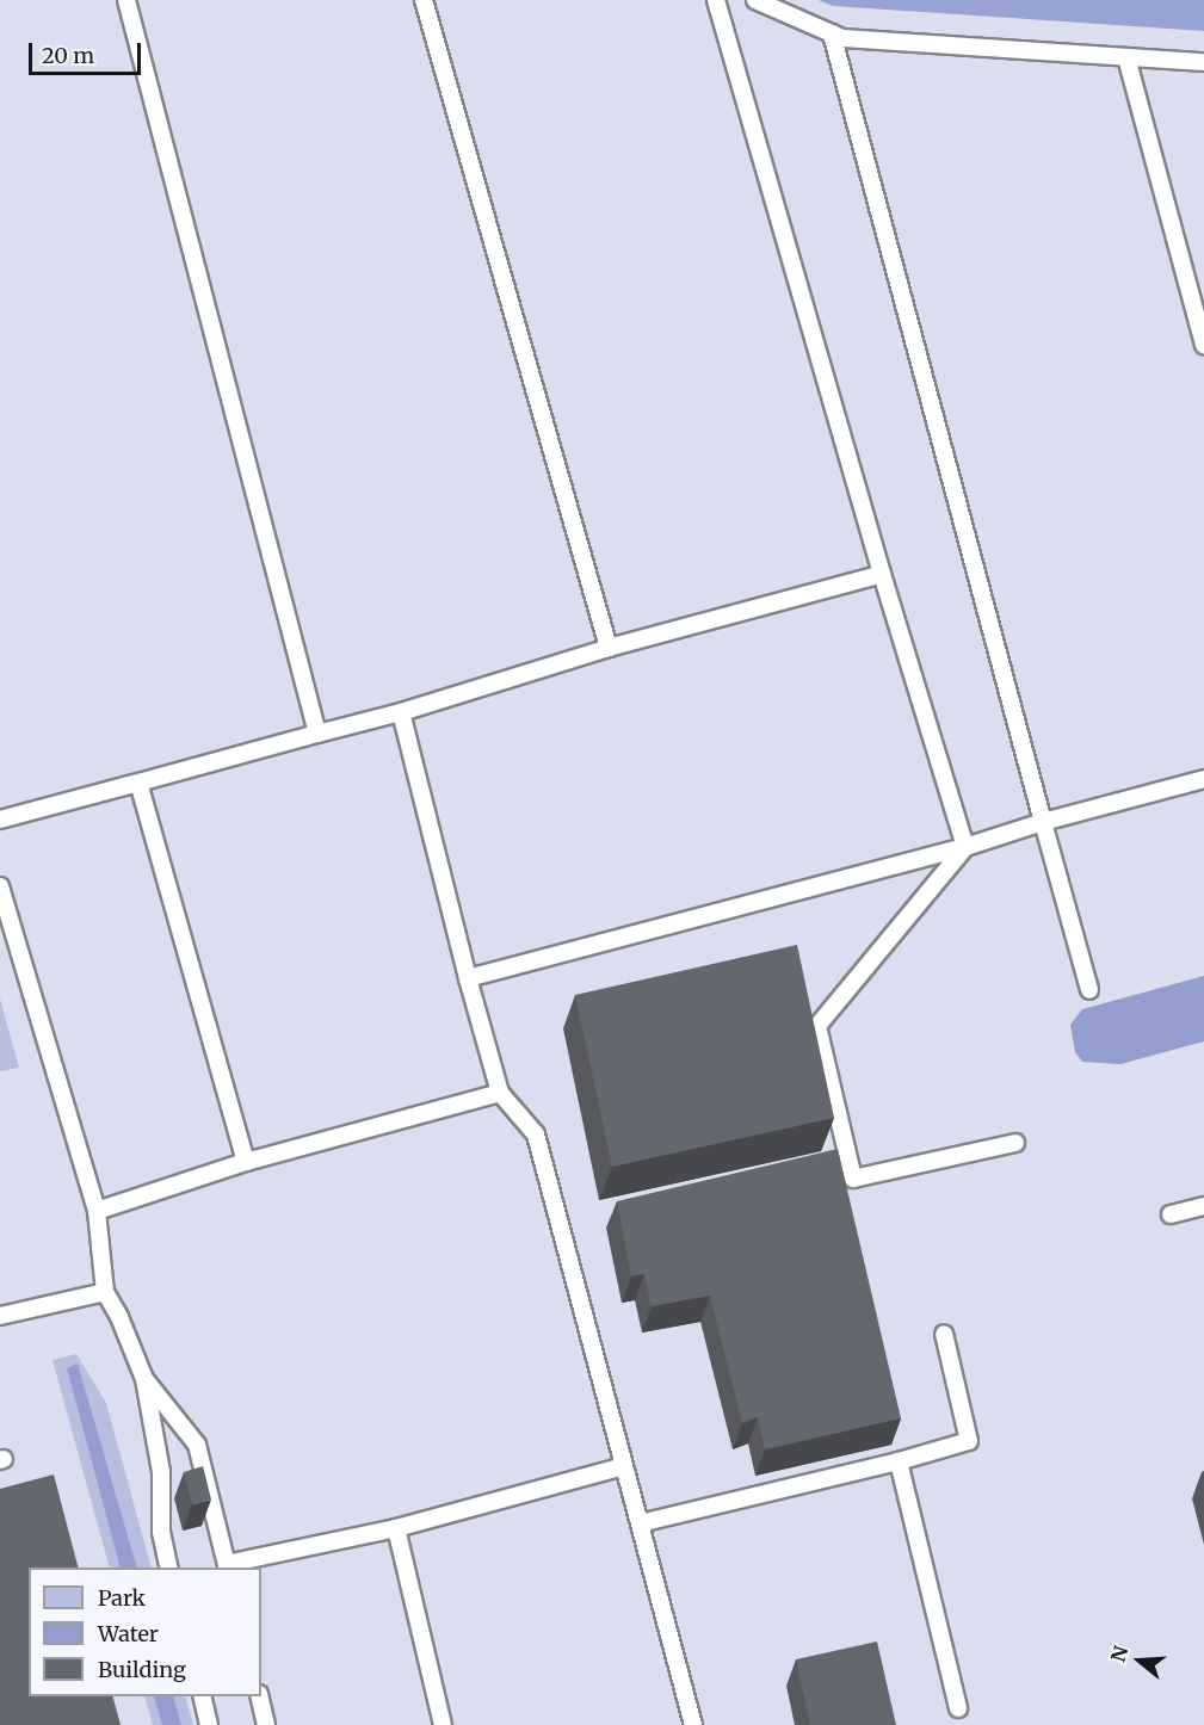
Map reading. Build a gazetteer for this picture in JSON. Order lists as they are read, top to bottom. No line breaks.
{"legend":["Park","Water","Building"],"scale_bar":"20 m","north":"left"}
